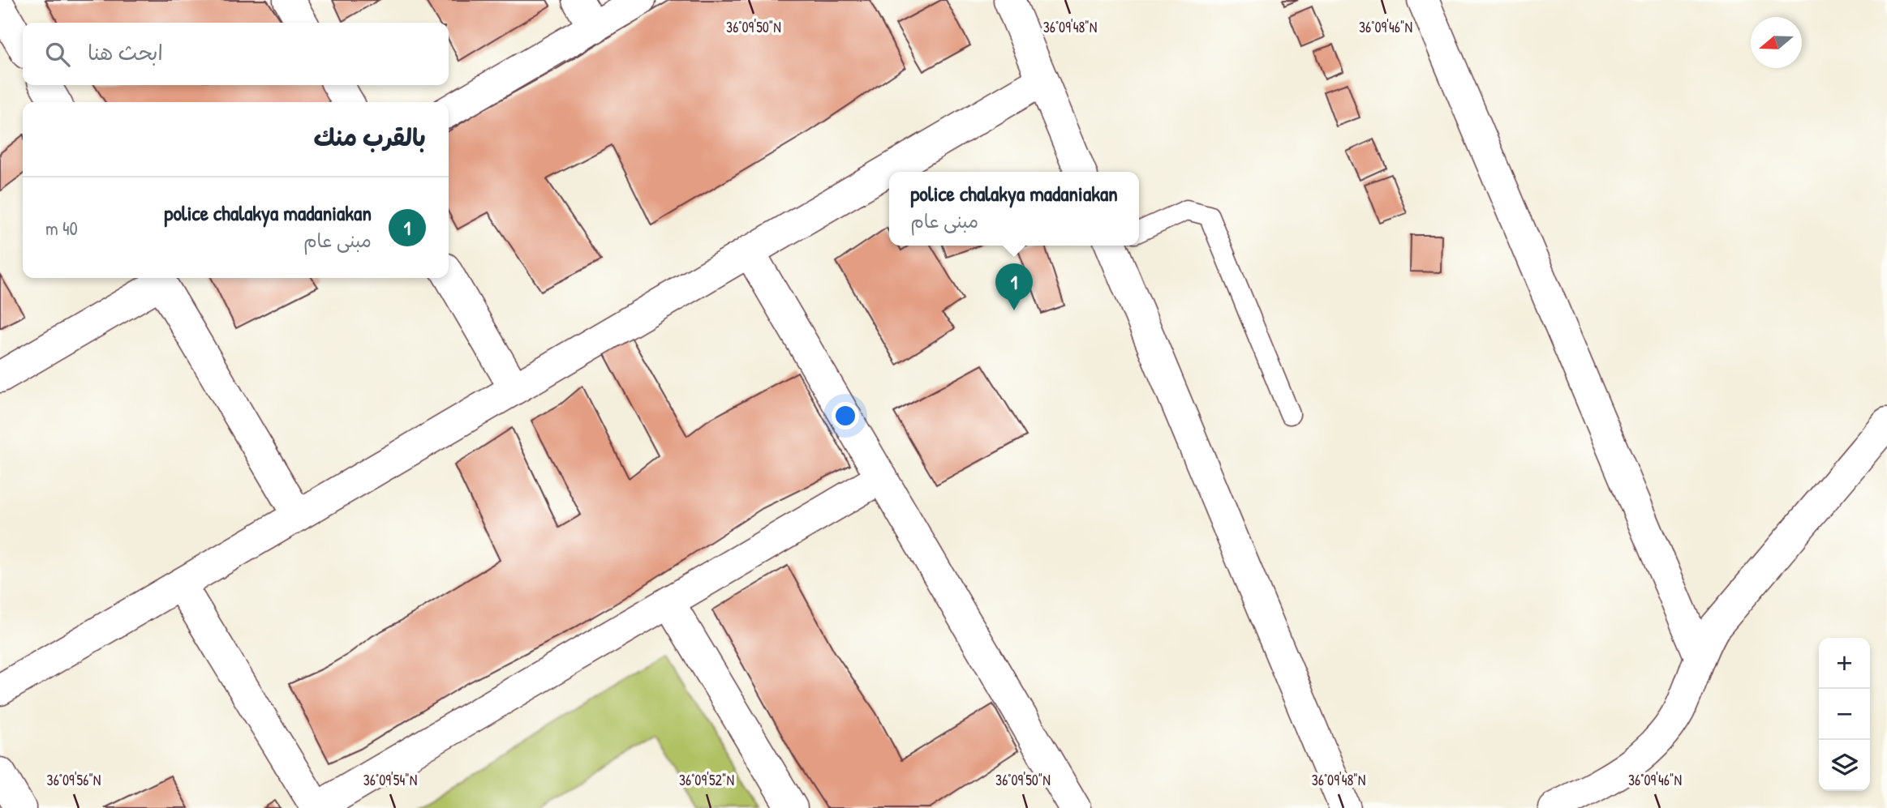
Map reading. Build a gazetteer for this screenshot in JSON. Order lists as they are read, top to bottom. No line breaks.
{"north":"left","page":{"search":"ابحث هنا","heading":"بالقرب منك","popup":["police chalakya madaniakan","مبنى عام"],"list":[{"mark":"1","name":"police chalakya madaniakan","note":"مبنى عام","value":"40 m"}],"pins":"1","map_buttons":["+","−"]},"coordinates":["36°09'50\"N","36°09'48\"N","36°09'46\"N","36°09'56\"N","36°09'54\"N","36°09'52\"N"]}
